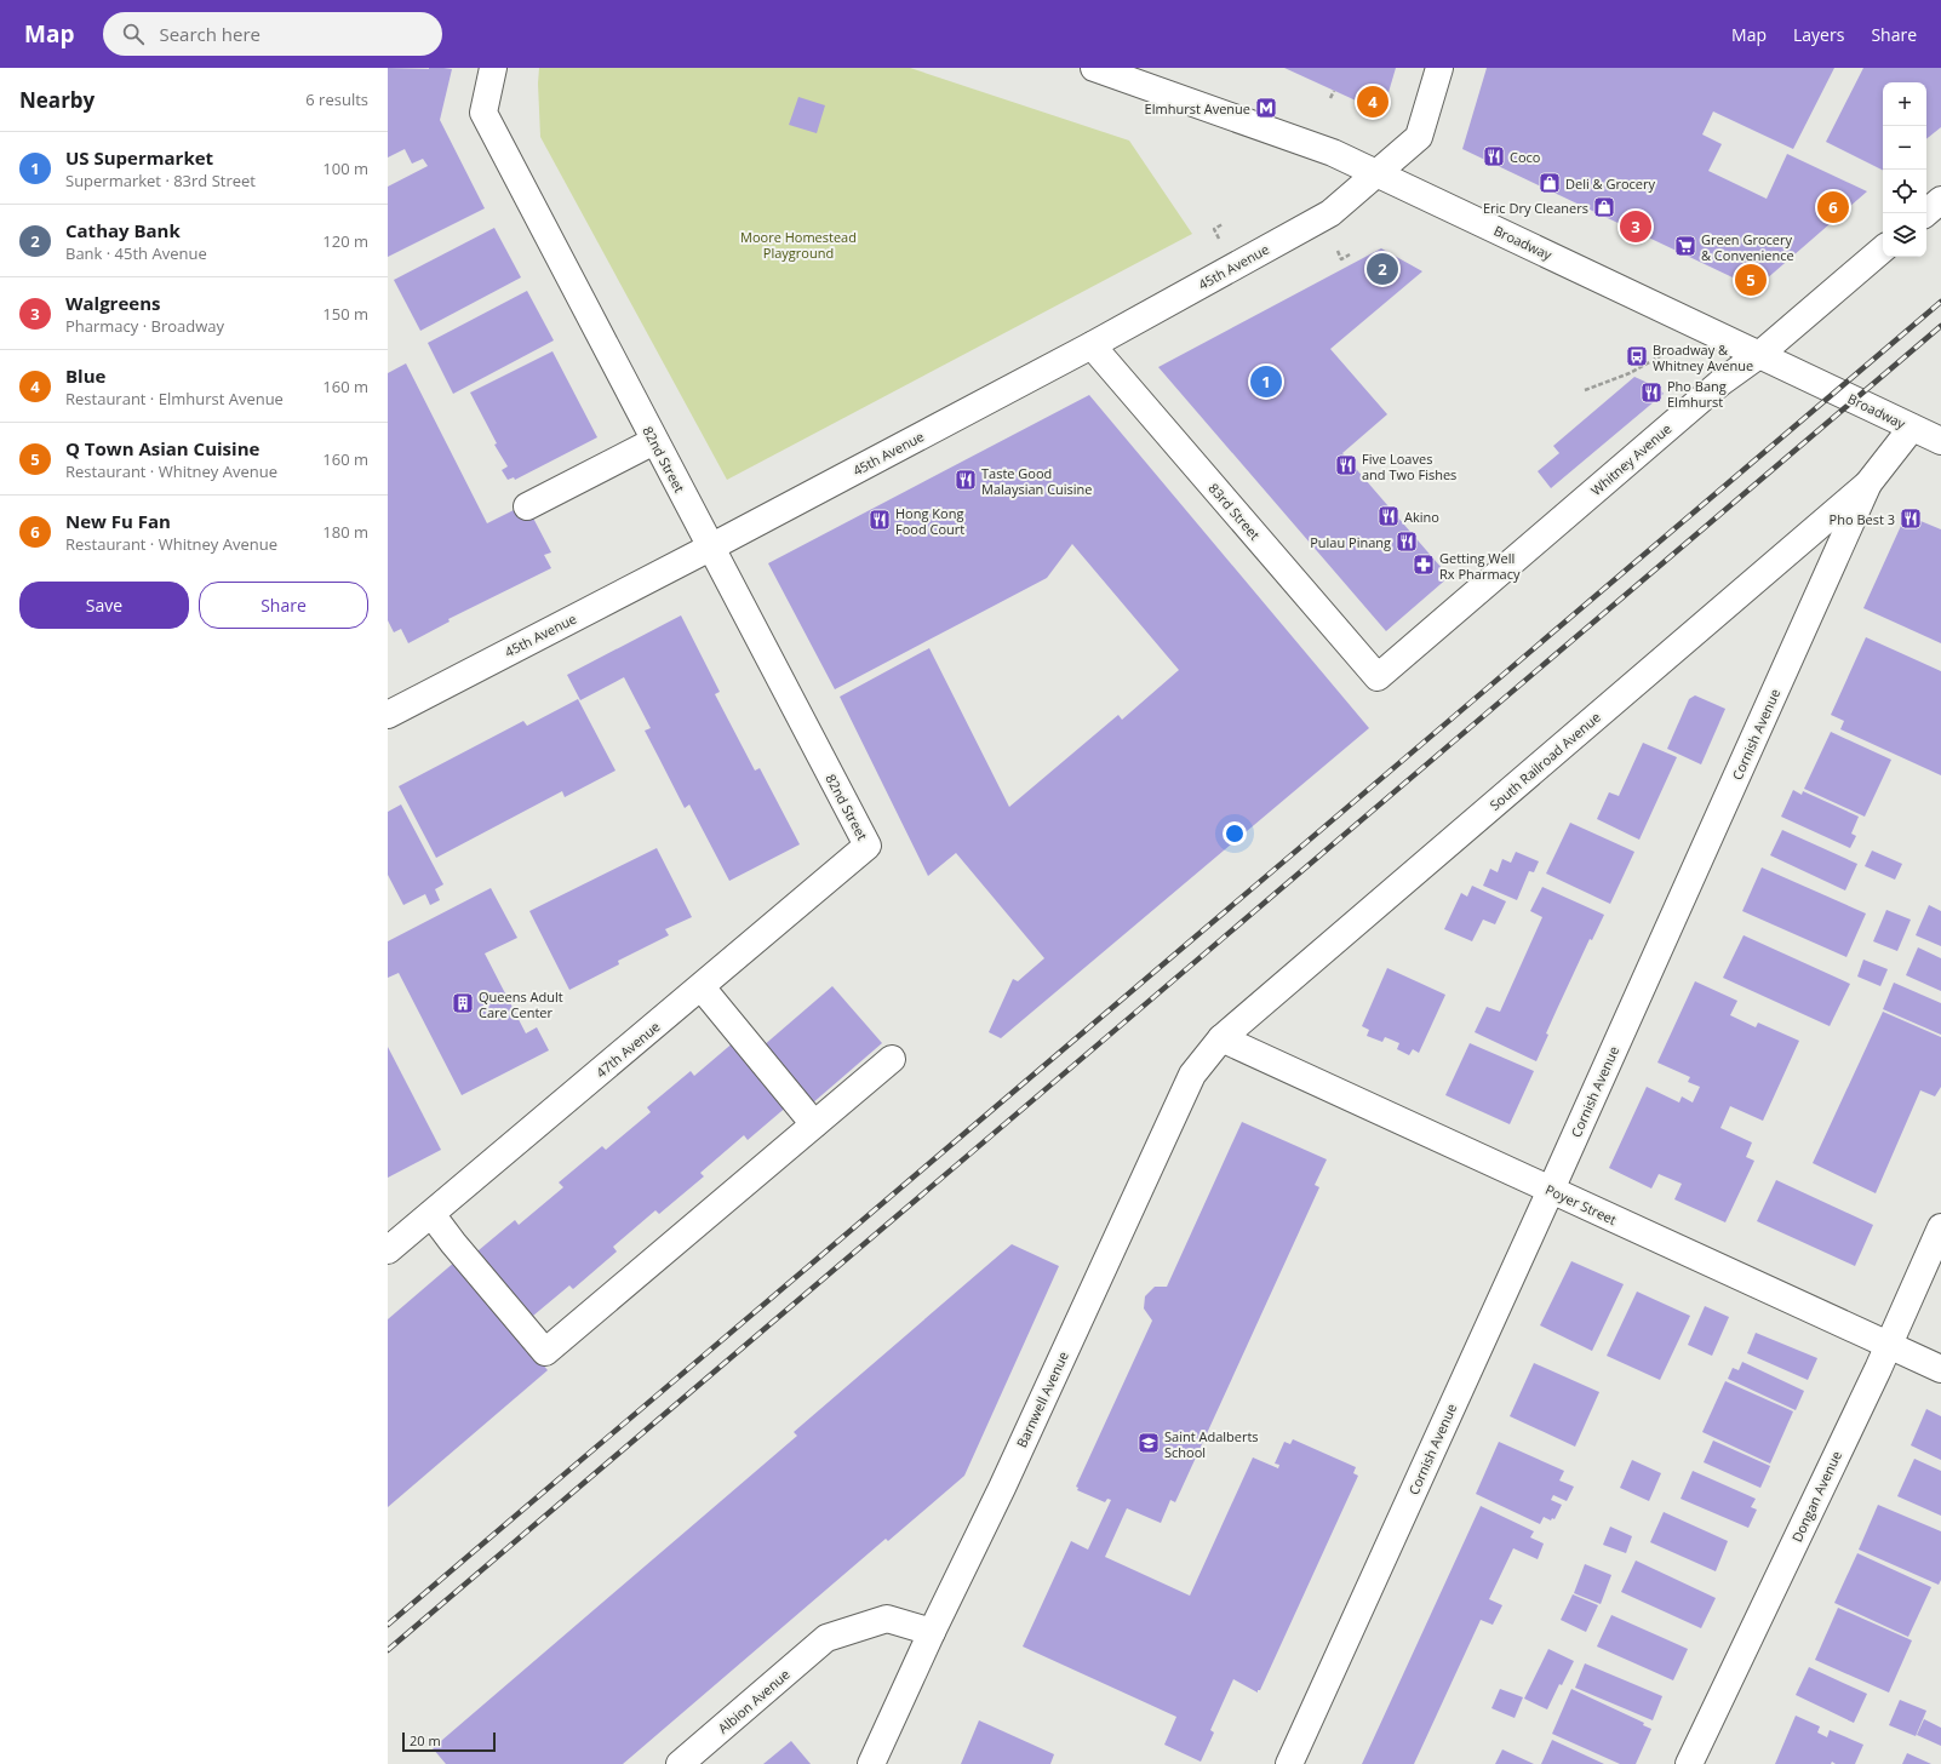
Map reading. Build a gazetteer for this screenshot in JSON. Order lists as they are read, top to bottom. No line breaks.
{"streets":{"street":["Broadway","45th Avenue","82nd Street","Whitney Avenue","83rd Street","Cornish Avenue","South Railroad Avenue","47th Avenue","Poyer Street","Barnwell Avenue","Dongan Avenue","Albion Avenue"]},"crossings":[["Broadway","45th Avenue"],["Broadway","Whitney Avenue"],["Broadway","Cornish Avenue"],["45th Avenue","82nd Street"],["45th Avenue","83rd Street"],["82nd Street","47th Avenue"],["Whitney Avenue","83rd Street"],["Cornish Avenue","South Railroad Avenue"],["Cornish Avenue","Poyer Street"],["South Railroad Avenue","Poyer Street"],["South Railroad Avenue","Barnwell Avenue"],["Poyer Street","Barnwell Avenue"],["Poyer Street","Dongan Avenue"],["Barnwell Avenue","Albion Avenue"]],"parks":["Moore Homestead Playground"],"places":{"metro station":["Elmhurst Avenue"],"restaurant":["Coco","Pho Bang Elmhurst","Five Loaves and Two Fishes","Taste Good Malaysian Cuisine","Akino","Pho Best 3","Hong Kong Food Court","Pulau Pinang"],"shop":["Deli & Grocery","Eric Dry Cleaners"],"supermarket":["Green Grocery & Convenience"],"bus stop":["Broadway & Whitney Avenue"],"pharmacy":["Getting Well Rx Pharmacy"],"building":["Queens Adult Care Center"],"school or university":["Saint Adalberts School"]},"scale_bar":"20 m","page":{"header":"Map","search":"Search here","nav":["Map","Layers","Share"],"heading":["Nearby","6 results"],"map_buttons":["+","−"],"pins":["4","6","3","2","5","1"],"list":[{"mark":"1","name":"US Supermarket","note":"Supermarket · 83rd Street","value":"100 m"},{"mark":"2","name":"Cathay Bank","note":"Bank · 45th Avenue","value":"120 m"},{"mark":"3","name":"Walgreens","note":"Pharmacy · Broadway","value":"150 m"},{"mark":"4","name":"Blue","note":"Restaurant · Elmhurst Avenue","value":"160 m"},{"mark":"5","name":"Q Town Asian Cuisine","note":"Restaurant · Whitney Avenue","value":"160 m"},{"mark":"6","name":"New Fu Fan","note":"Restaurant · Whitney Avenue","value":"180 m"}],"buttons":["Save","Share"],"scale":"20 m"}}
